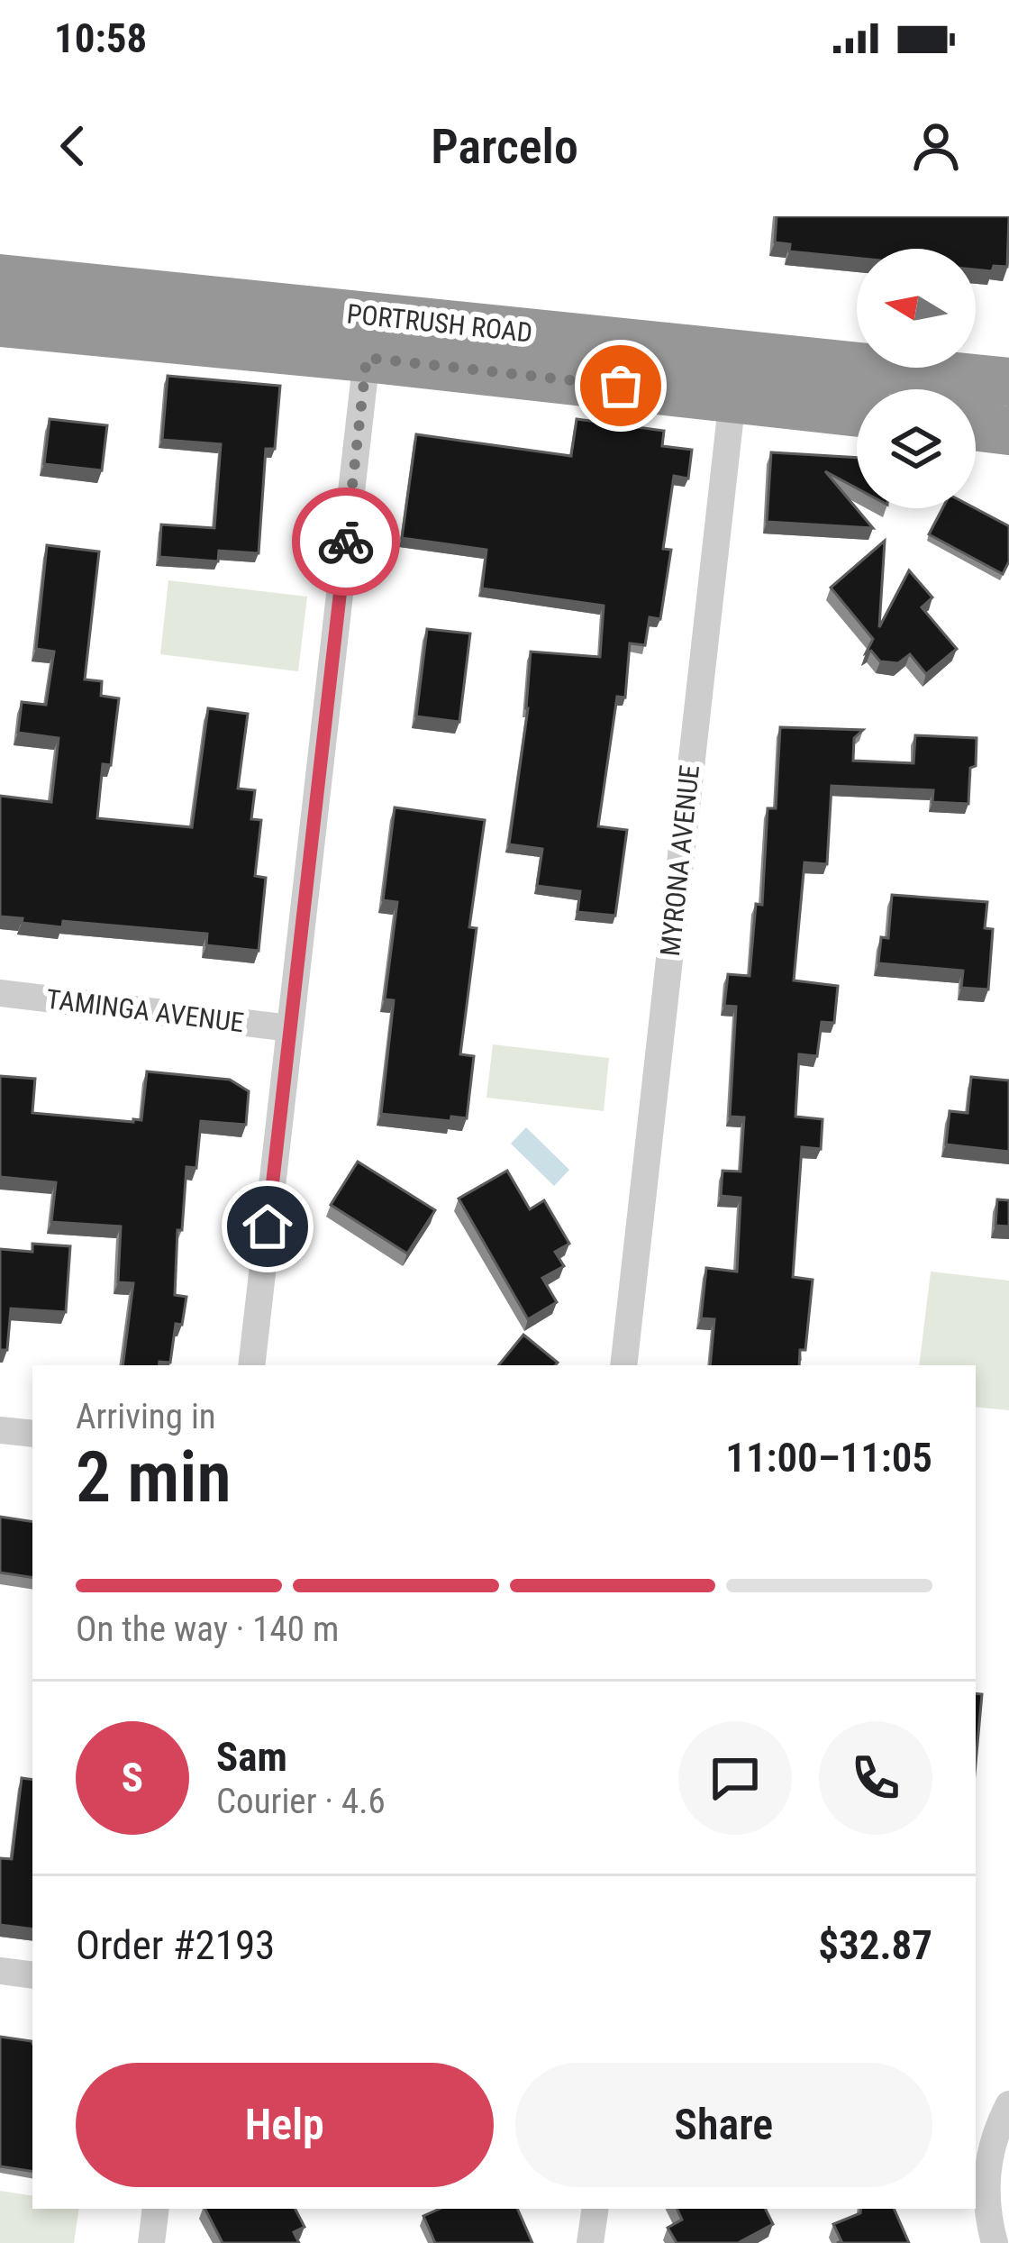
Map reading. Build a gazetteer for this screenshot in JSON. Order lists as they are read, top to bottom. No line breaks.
{"streets":{"highway":["PORTRUSH ROAD"],"street":["MYRONA AVENUE","TAMINGA AVENUE"]},"crossings":[["PORTRUSH ROAD","MYRONA AVENUE"]],"north":"left","page":{"status":"10:58","header":"Parcelo","heading":["2 min","Arriving in","11:00–11:05"],"panel":["Sam","Courier · 4.6","Order #2193","$32.87"],"bar":"On the way · 140 m","round":"S","buttons":["Help","Share"]}}
